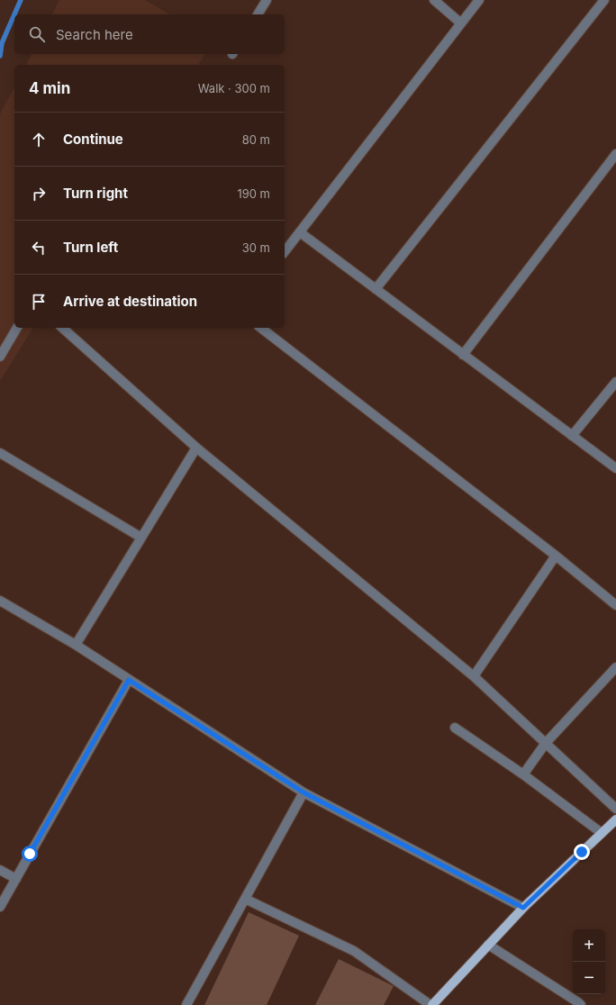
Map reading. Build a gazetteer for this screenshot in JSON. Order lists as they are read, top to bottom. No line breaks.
{"page":{"search":"Search here","heading":["4 min","Walk · 300 m"],"list":[["Continue","80 m"],["Turn right","190 m"],["Turn left","30 m"],"Arrive at destination"],"map_buttons":["+","−"]}}
